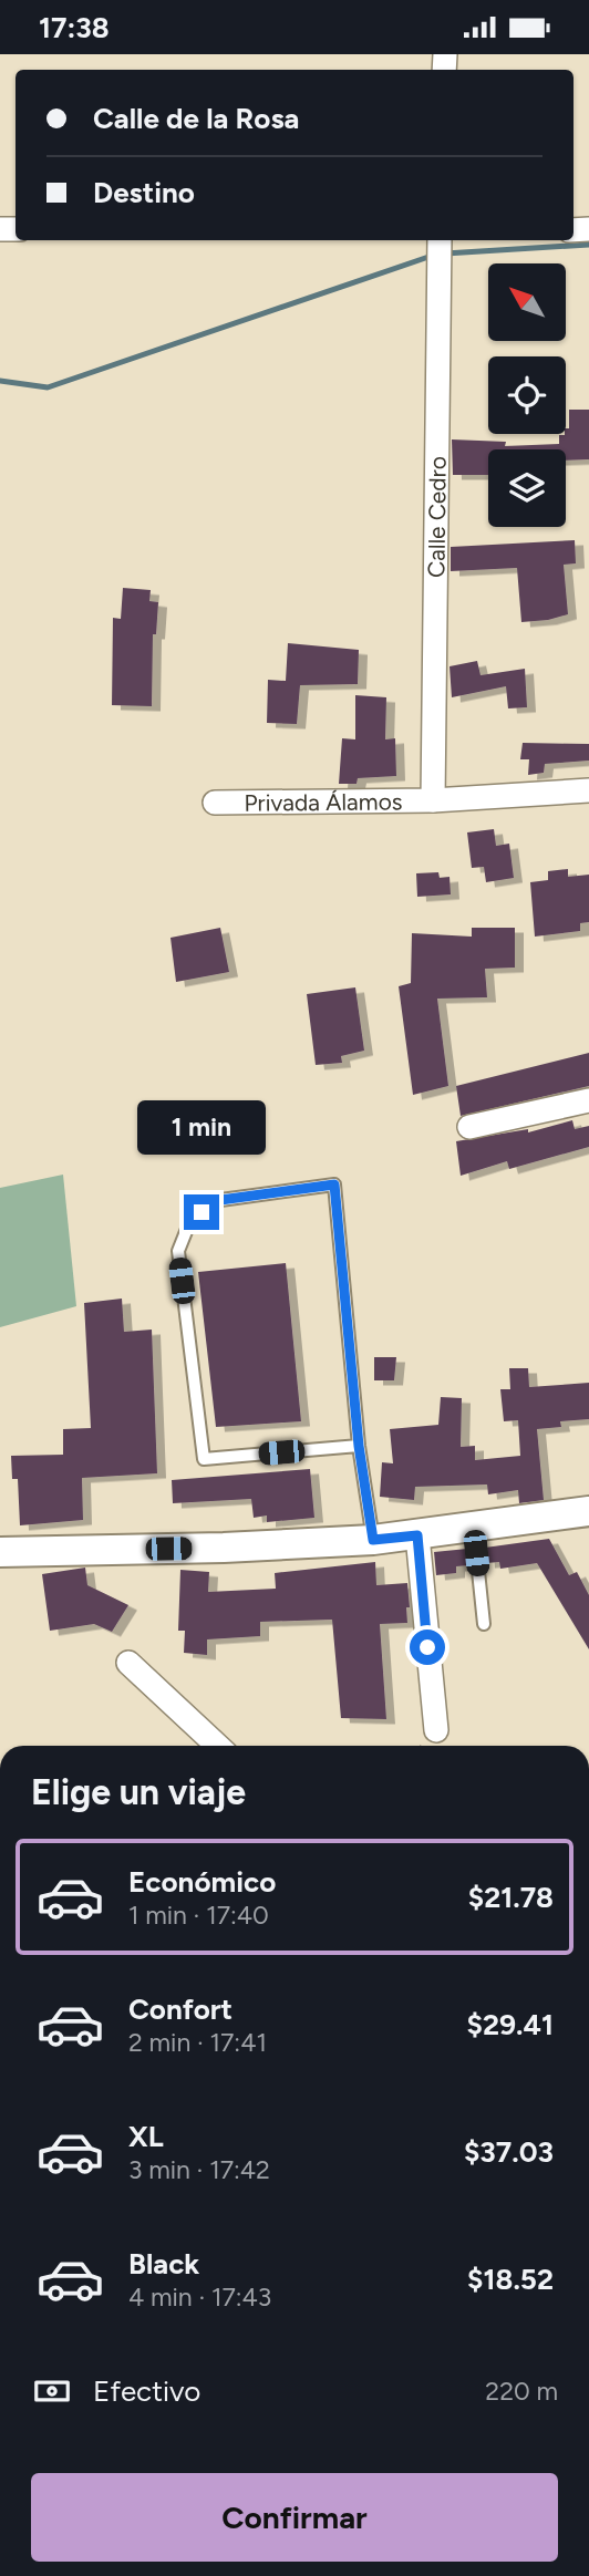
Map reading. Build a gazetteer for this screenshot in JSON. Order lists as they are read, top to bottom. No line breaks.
{"streets":{"street":["Calle Cedro","Privada Álamos"]},"crossings":[["Calle Cedro","Privada Álamos"]],"north":"top left","page":{"status":"17:38","banner":["Calle de la Rosa","Destino"],"bubble":"1 min","heading":"Elige un viaje","list":[{"name":"Económico","note":"1 min · 17:40","value":"$21.78"},{"name":"Confort","note":"2 min · 17:41","value":"$29.41"},{"name":"XL","note":"3 min · 17:42","value":"$37.03"},{"name":"Black","note":"4 min · 17:43","value":"$18.52"}],"pay":["Efectivo","220 m"],"buttons":"Confirmar"}}
